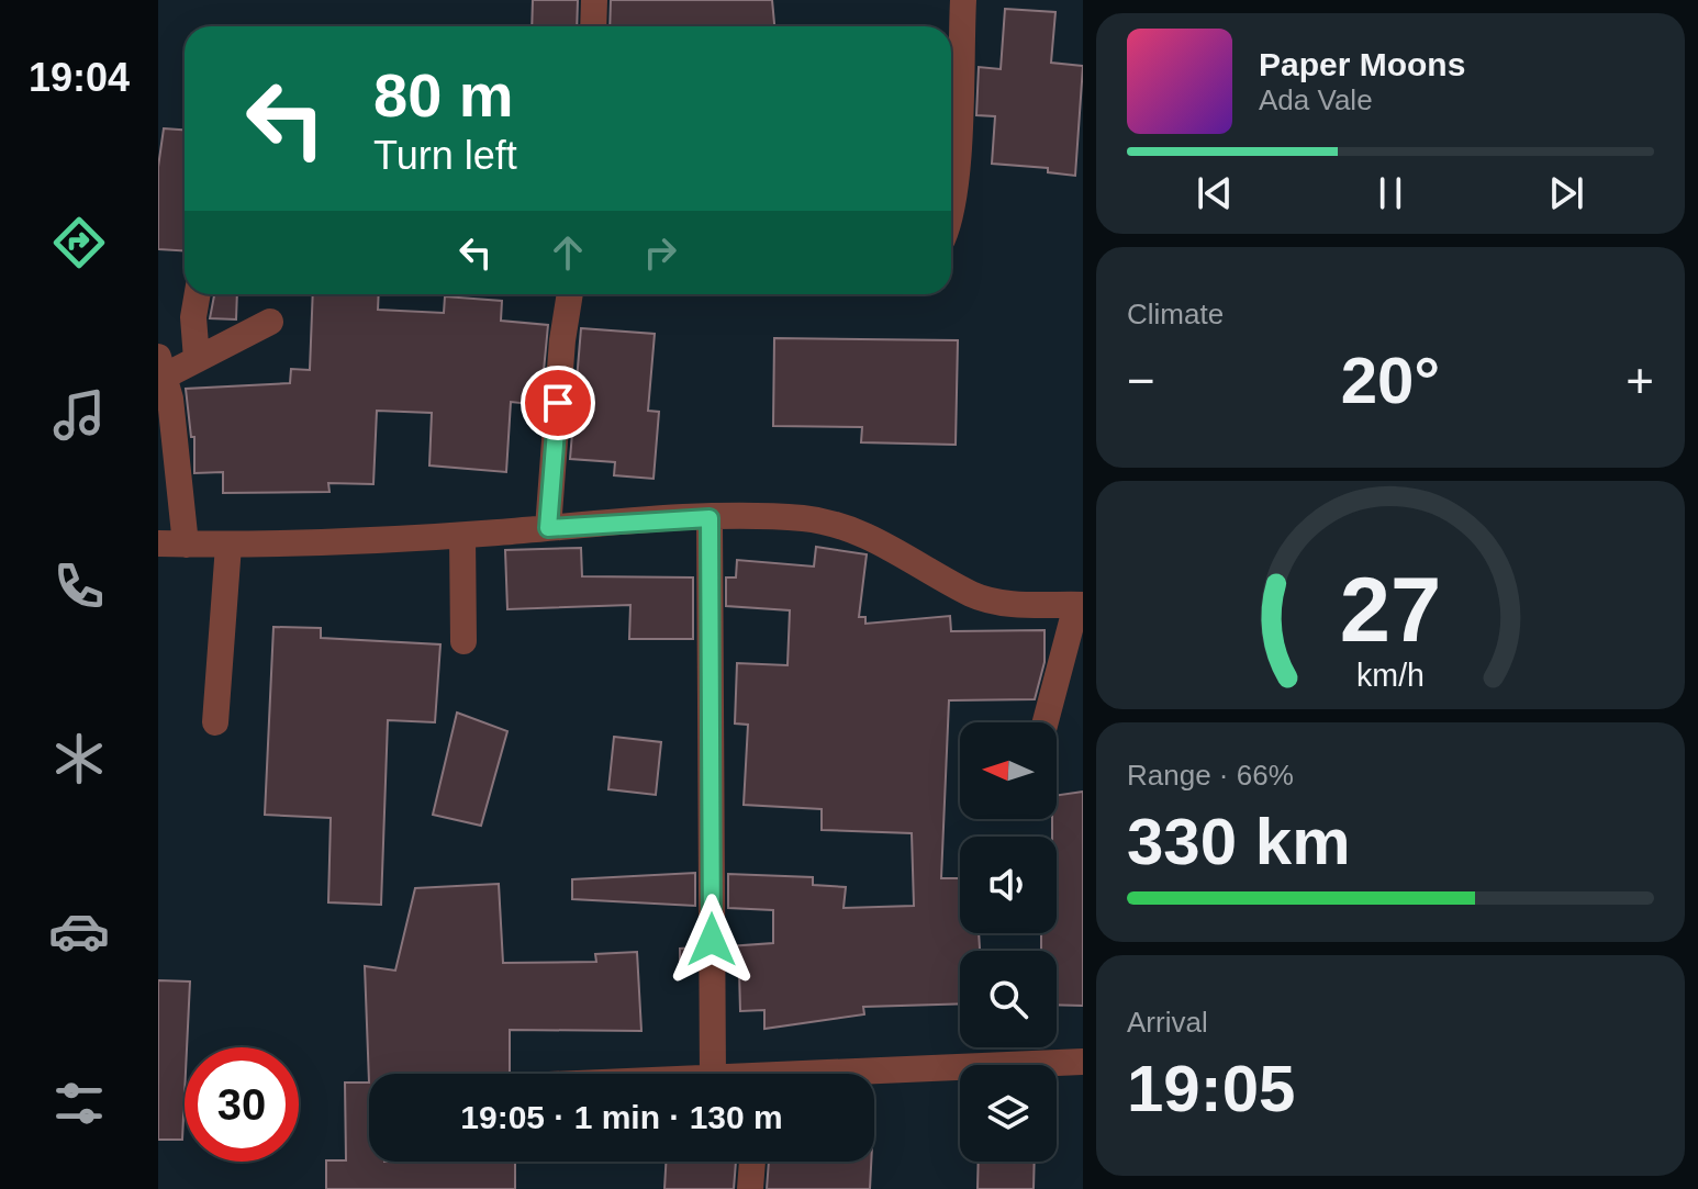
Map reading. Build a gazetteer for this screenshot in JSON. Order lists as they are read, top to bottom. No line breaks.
{"north":"left","page":{"tabs":"19:04","turn":["80 m","Turn left"],"song":["Paper Moons","Ada Vale"],"tile":["Climate",["Range · 66%","330 km"],["Arrival","19:05"]],"heat":["−","20°","+"],"limit":"30","trip":"19:05 · 1 min · 130 m","gauge":["27","km/h"]}}
